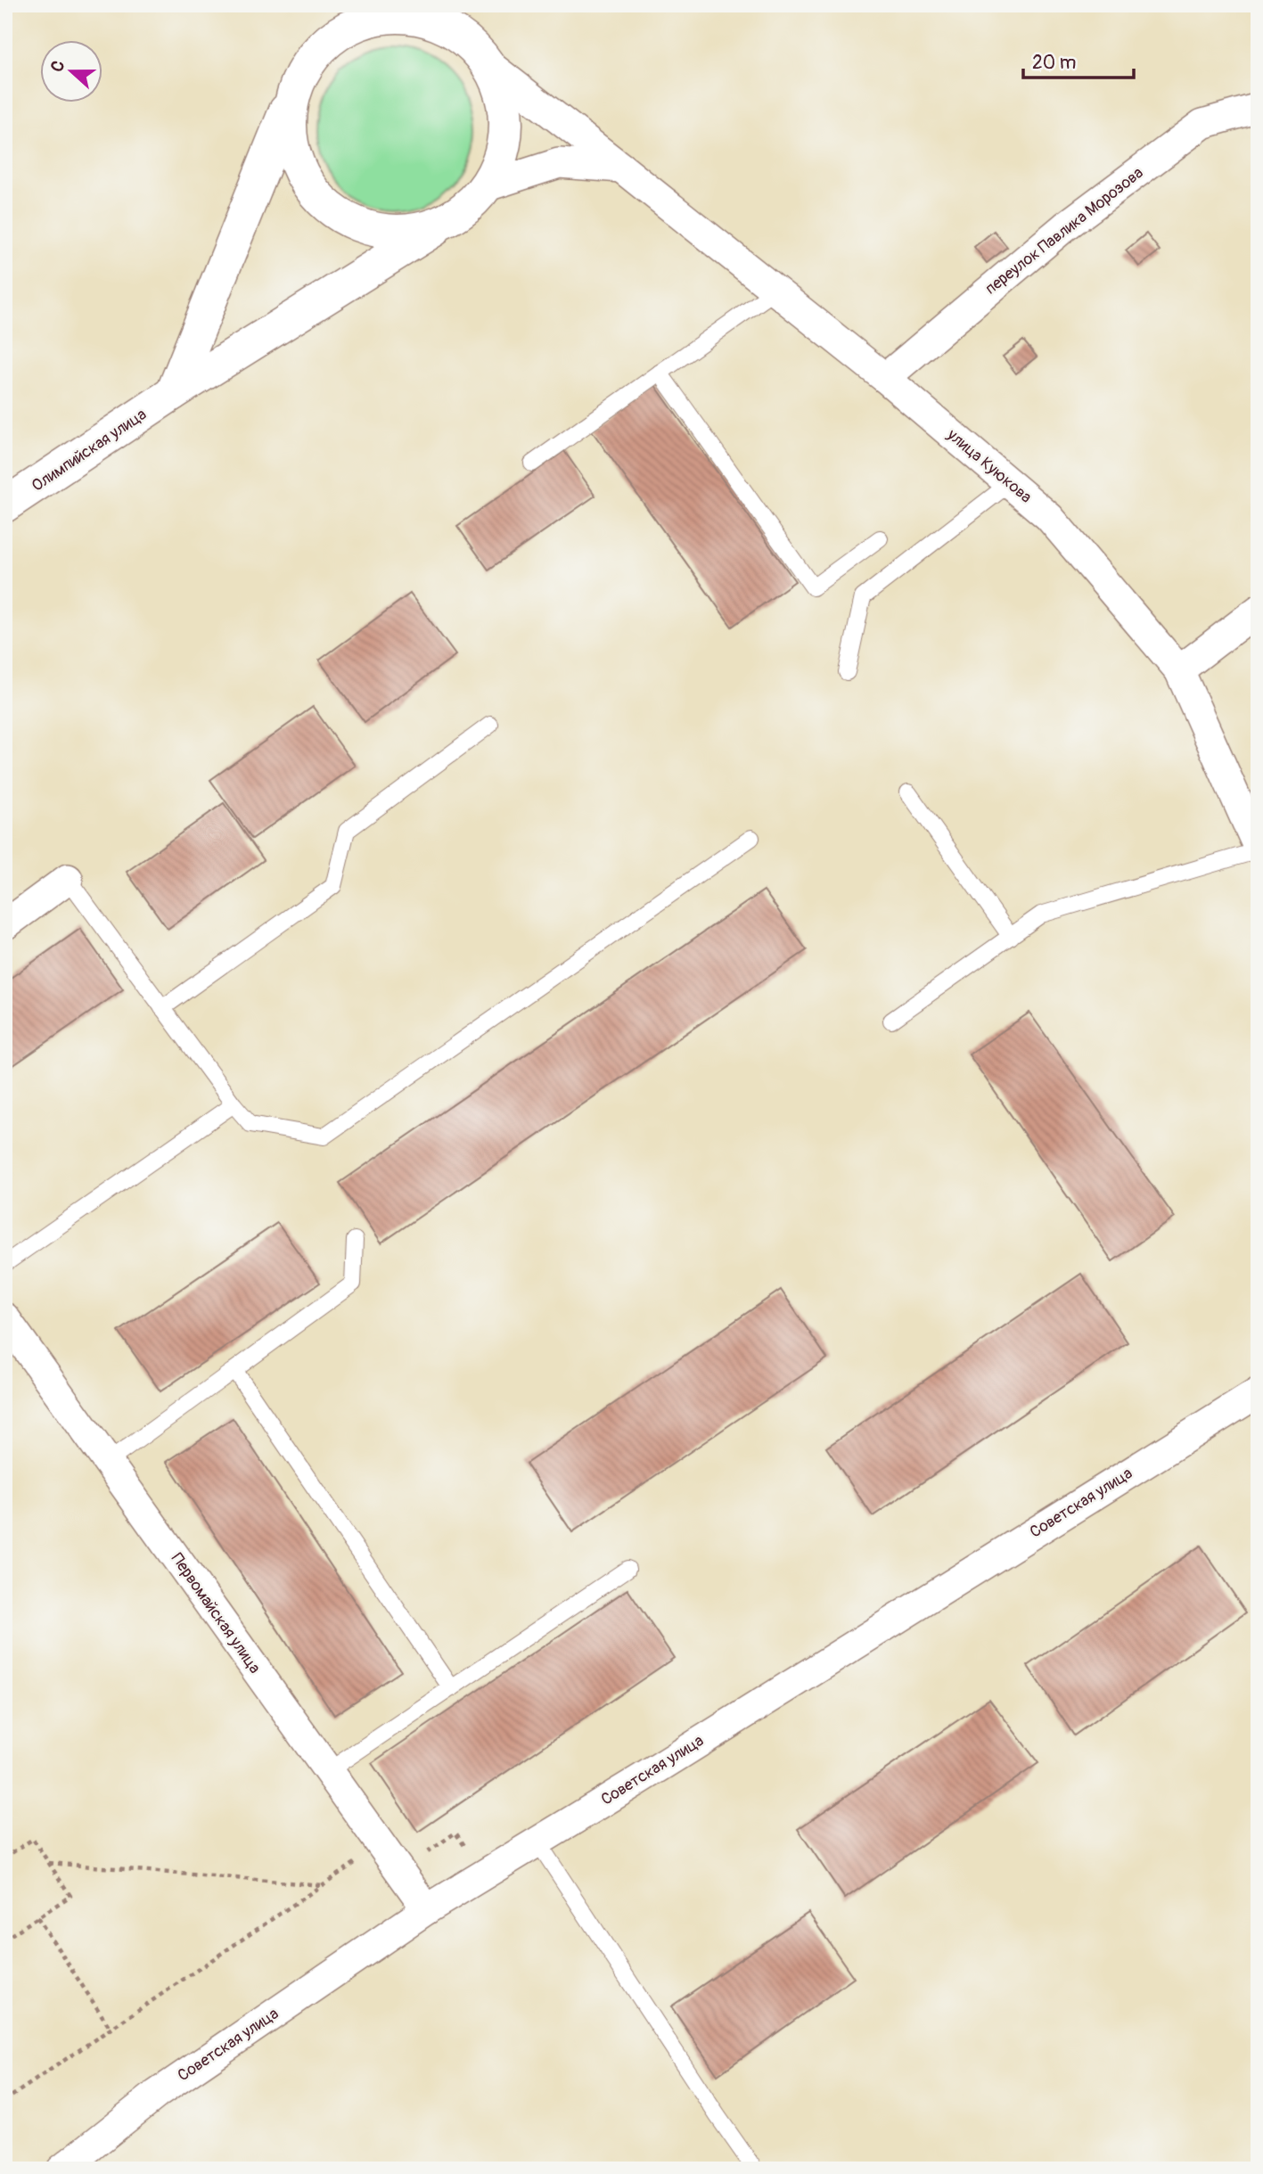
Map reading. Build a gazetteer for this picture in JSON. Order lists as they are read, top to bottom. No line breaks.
{"streets":{"main road":["Олимпийская улица"],"street":["переулок Павлика Морозова","улица Куюкова","Советская улица","Первомайская улица"]},"crossings":[["переулок Павлика Морозова","улица Куюкова"],["Олимпийская улица","улица Куюкова"],["Советская улица","Первомайская улица"]],"scale_bar":"20 m","north":"left"}
